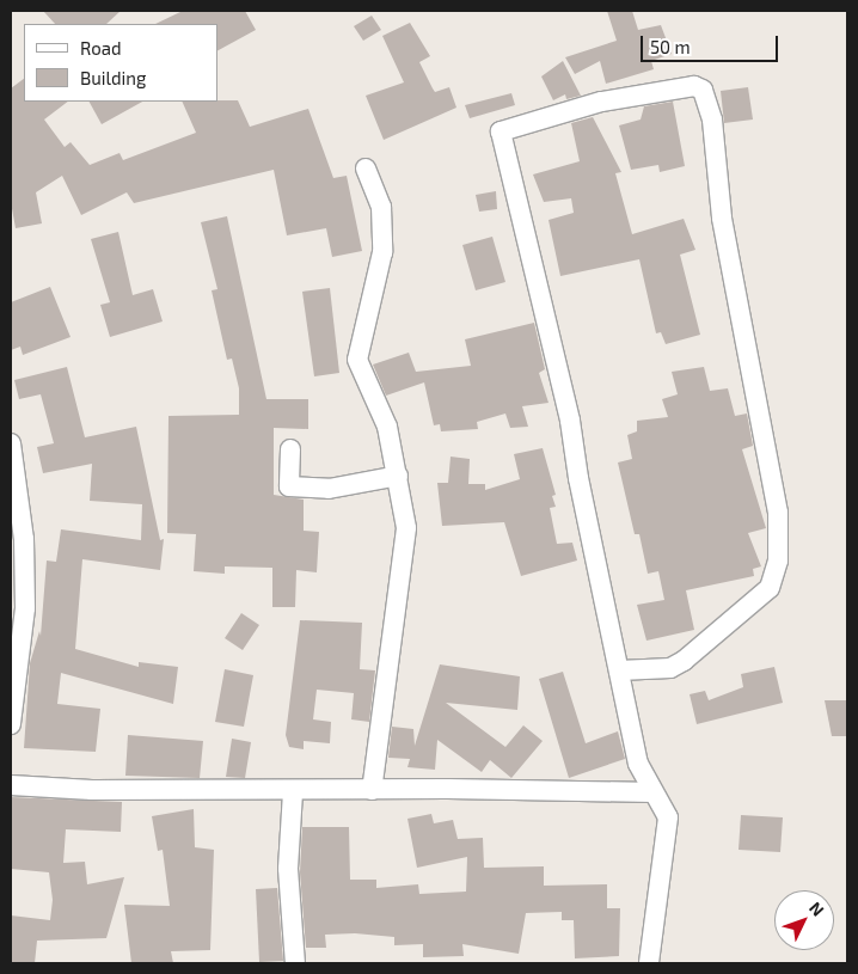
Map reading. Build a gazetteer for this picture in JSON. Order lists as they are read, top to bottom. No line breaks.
{"legend":["Road","Building"],"scale_bar":"50 m","north":"top right"}
